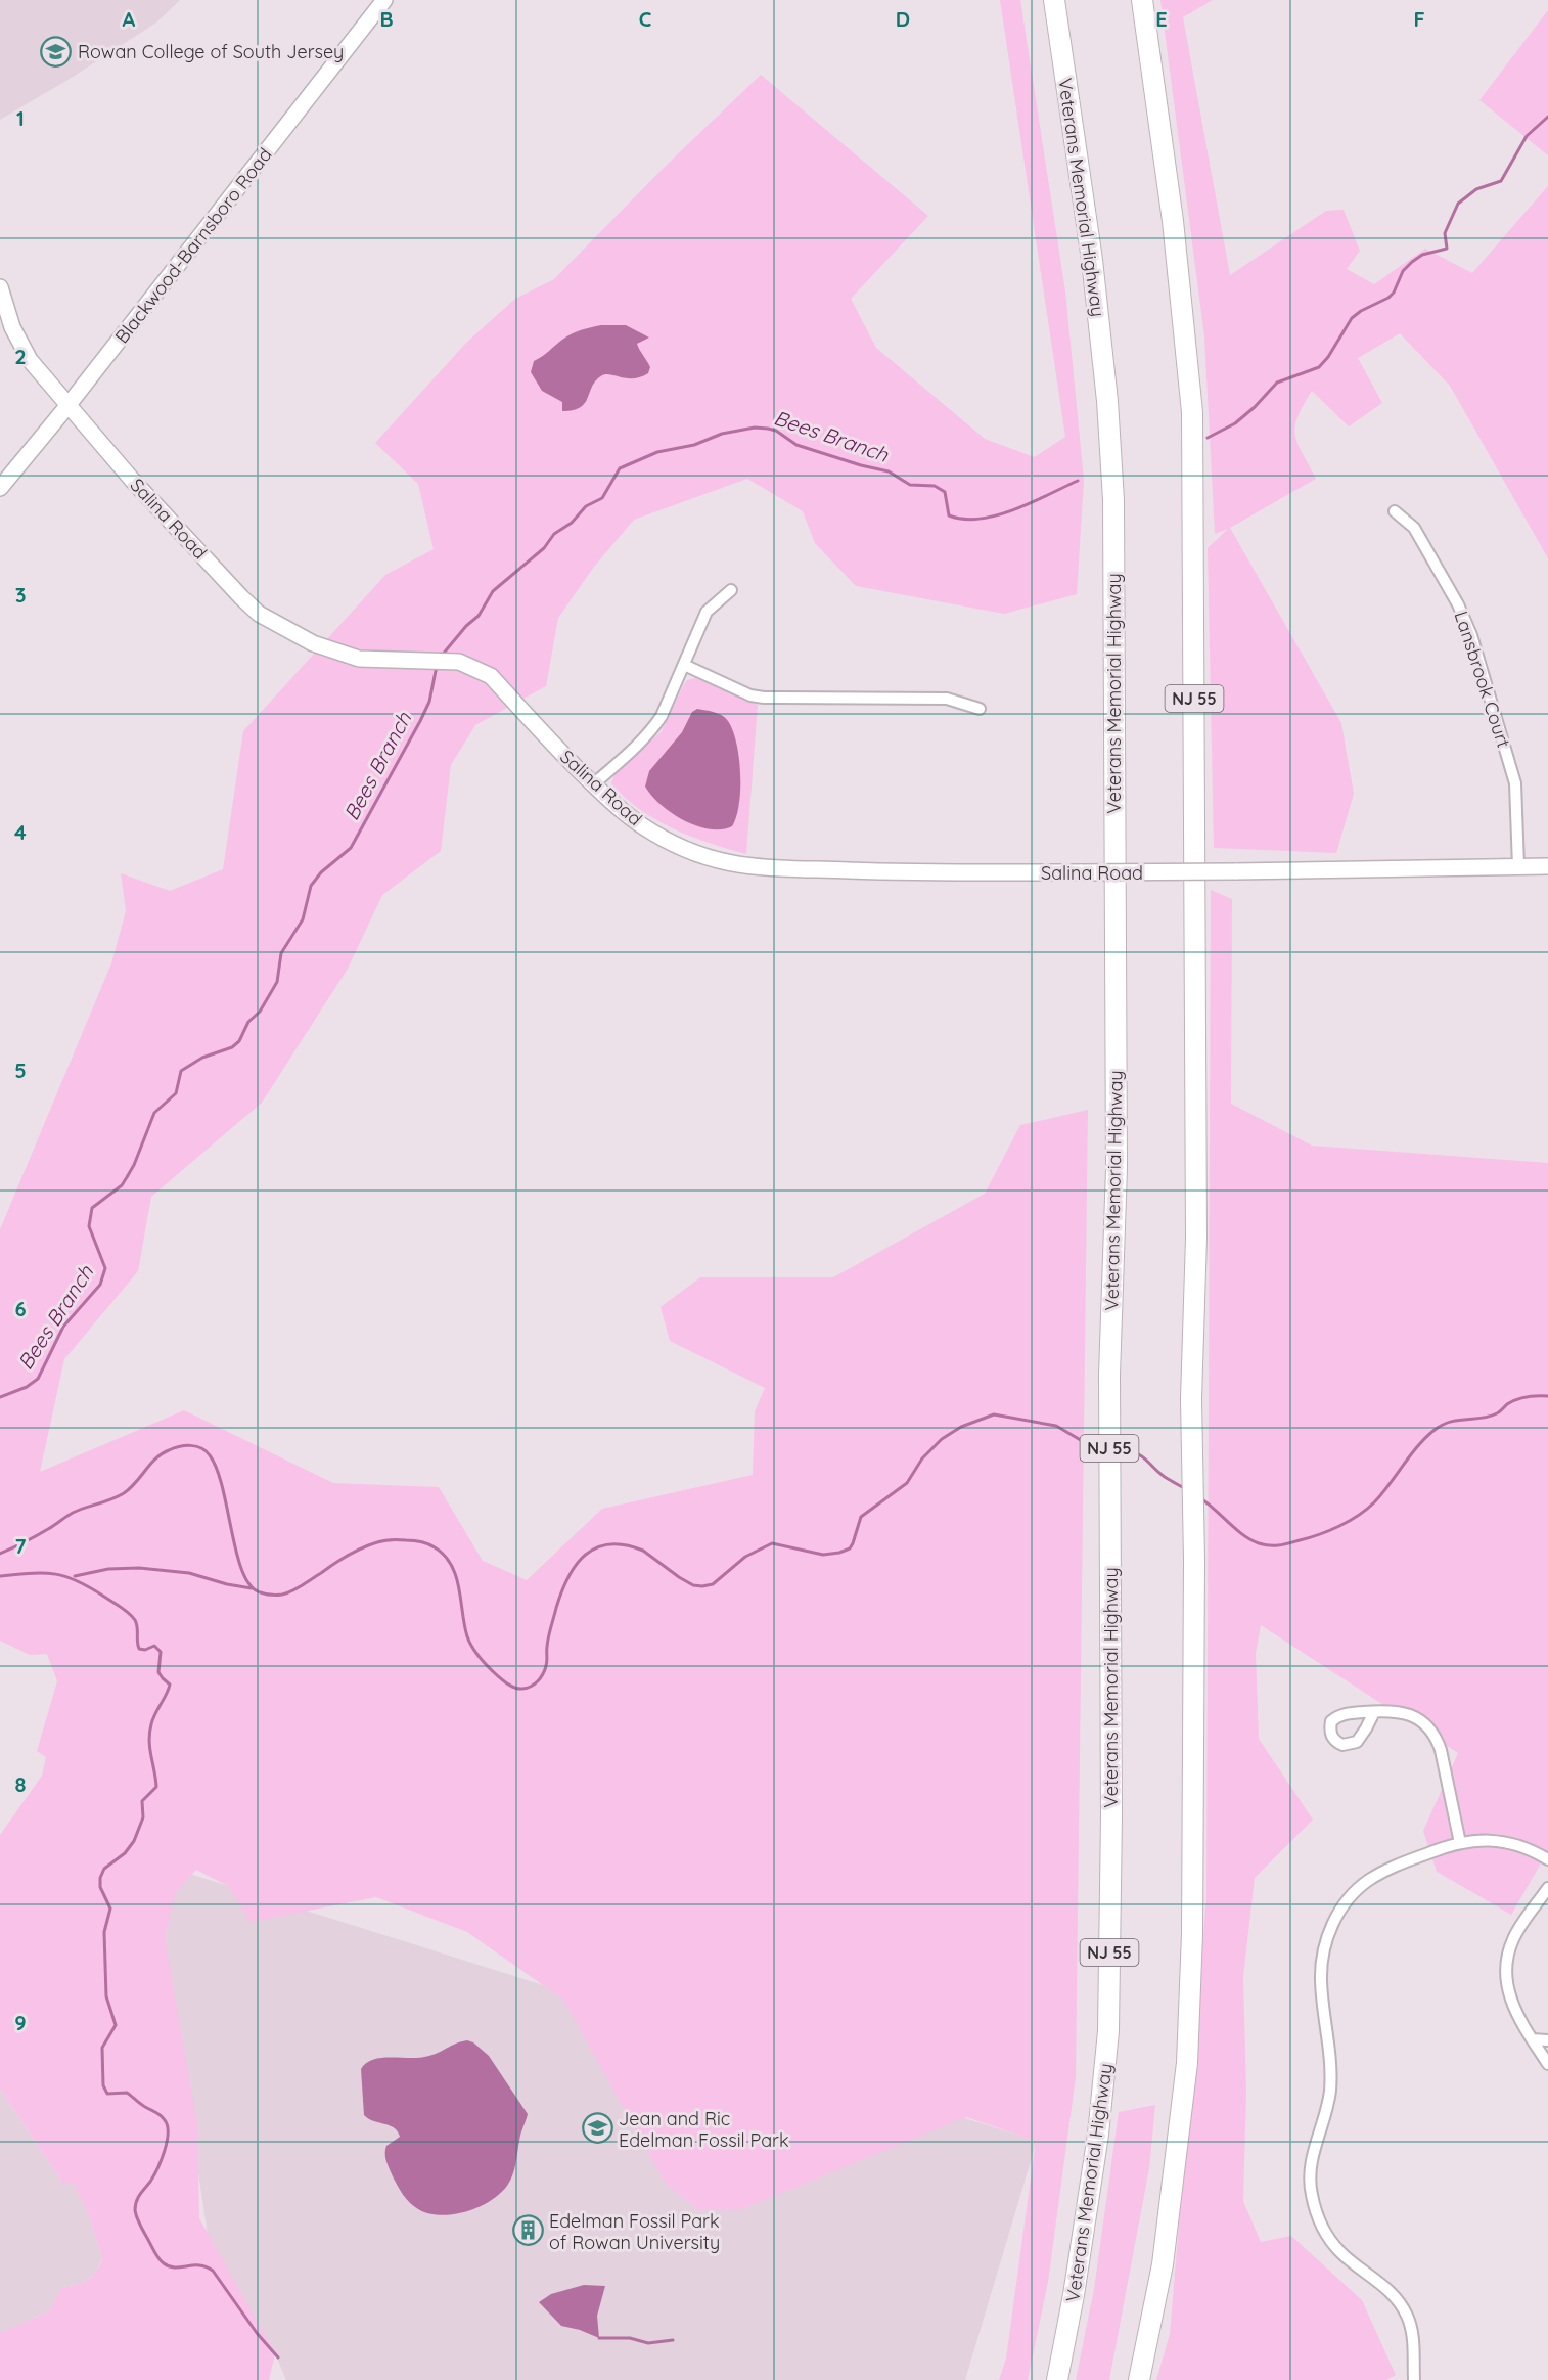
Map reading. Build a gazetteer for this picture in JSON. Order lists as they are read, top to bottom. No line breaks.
{"streets":{"highway":["Veterans Memorial Highway","NJ 55"],"street":["Blackwood-Barnsboro Road","Salina Road","Lansbrook Court"]},"crossings":[["Blackwood-Barnsboro Road","Salina Road"],["Salina Road","Lansbrook Court"]],"water":["Bees Branch"],"places":{"school or university":["Rowan College of South Jersey","Jean and Ric Edelman Fossil Park"],"building":["Edelman Fossil Park of Rowan University"]},"grid":{"columns":["A","B","C","D","E","F"],"rows":["1","2","3","4","5","6","7","8","9"]}}
